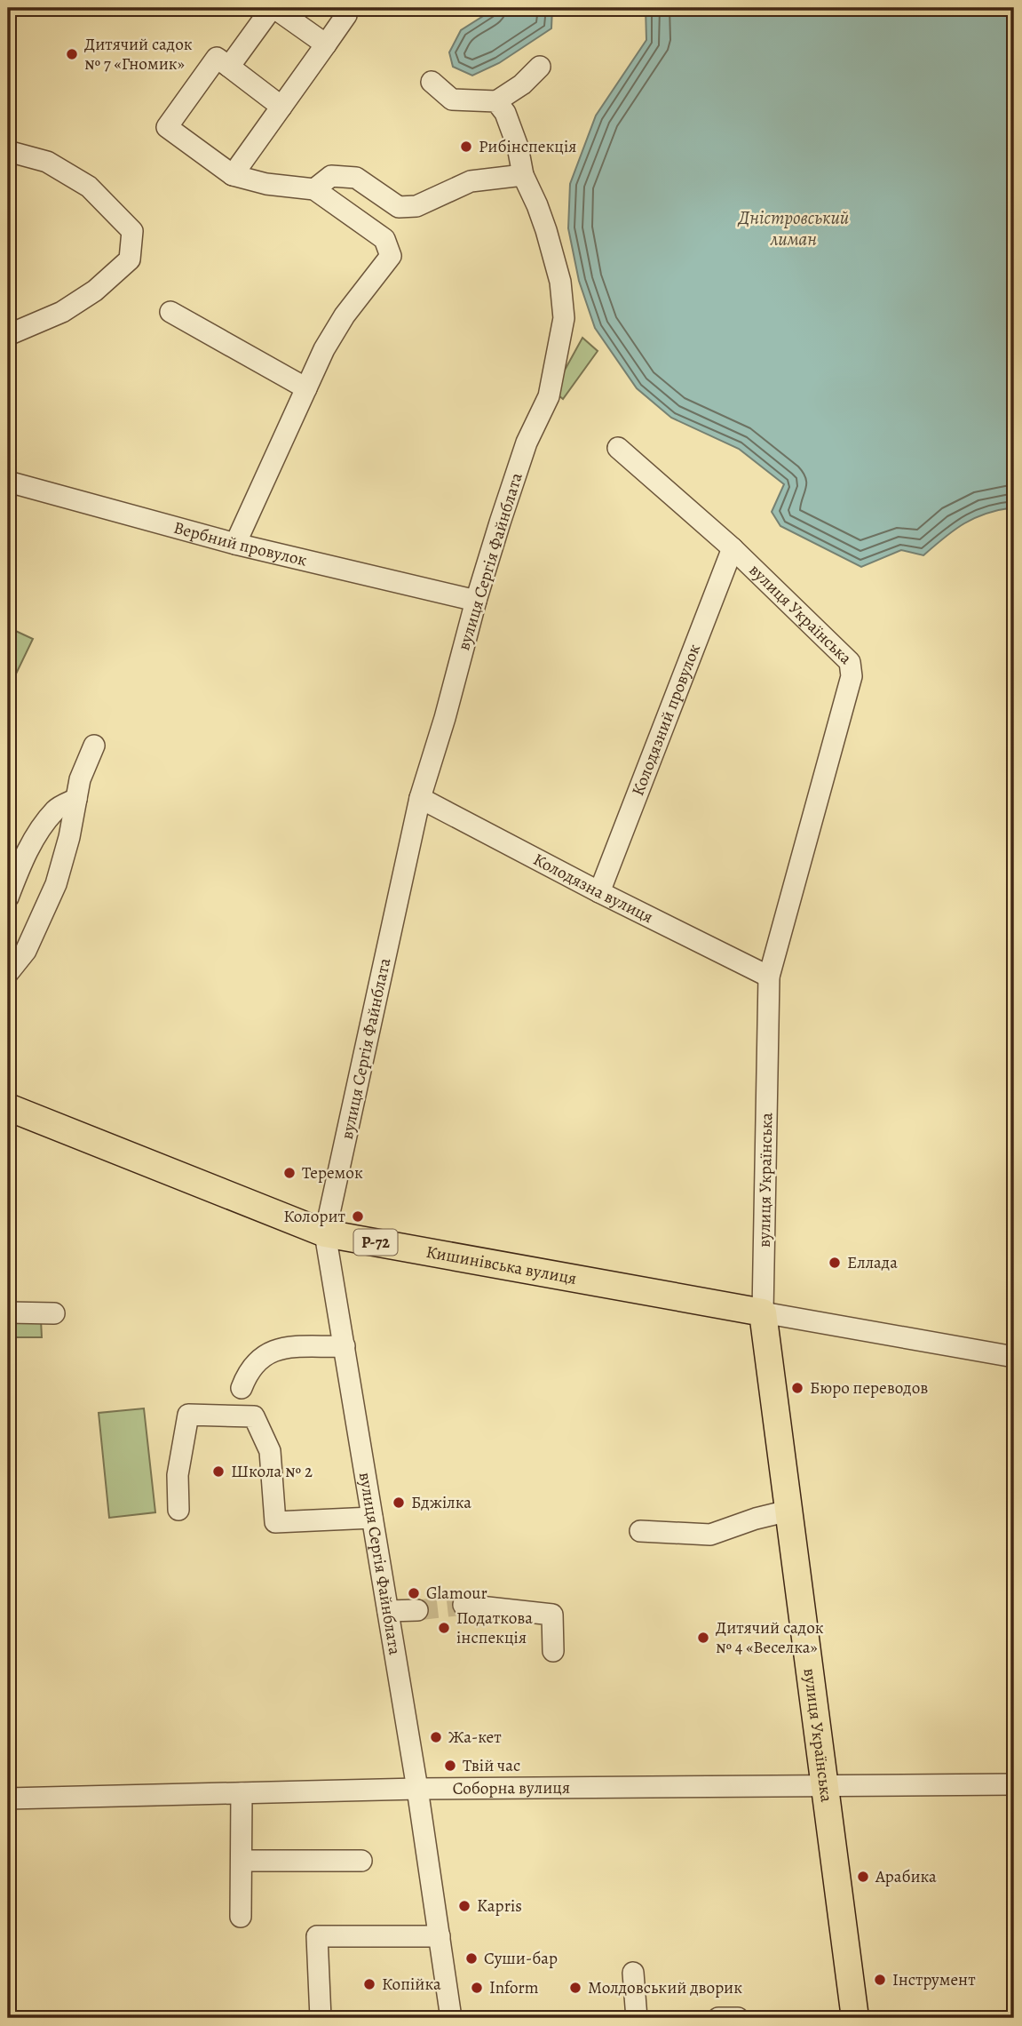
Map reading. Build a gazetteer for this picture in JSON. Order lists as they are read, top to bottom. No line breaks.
{"streets":{"main road":["вулиця Українська","Р-72","Кишинівська вулиця"],"street":["Вербний провулок","вулиця Сергія Файнблата","Колодязний провулок","Колодязна вулиця","Соборна вулиця"]},"crossings":[["Вербний провулок","вулиця Сергія Файнблата"],["вулиця Сергія Файнблата","Колодязна вулиця"],["вулиця Сергія Файнблата","Кишинівська вулиця"],["вулиця Сергія Файнблата","Соборна вулиця"],["вулиця Українська","Колодязний провулок"],["вулиця Українська","Колодязна вулиця"],["вулиця Українська","Кишинівська вулиця"],["вулиця Українська","Соборна вулиця"],["Колодязний провулок","Колодязна вулиця"]],"water":["Дністровський лиман"],"places":["Дитячий садок № 7 «Гномик»","Рибінспекція","Теремок","Колорит","Еллада","Бюро переводов","Школа № 2","Бджілка","Glamour","Податкова інспекція","Дитячий садок № 4 «Веселка»","Жа-кет","Твій час","Арабика","Kapris","Суши-бар","Інструмент","Копійка","Inform","Молдовський дворик"]}
